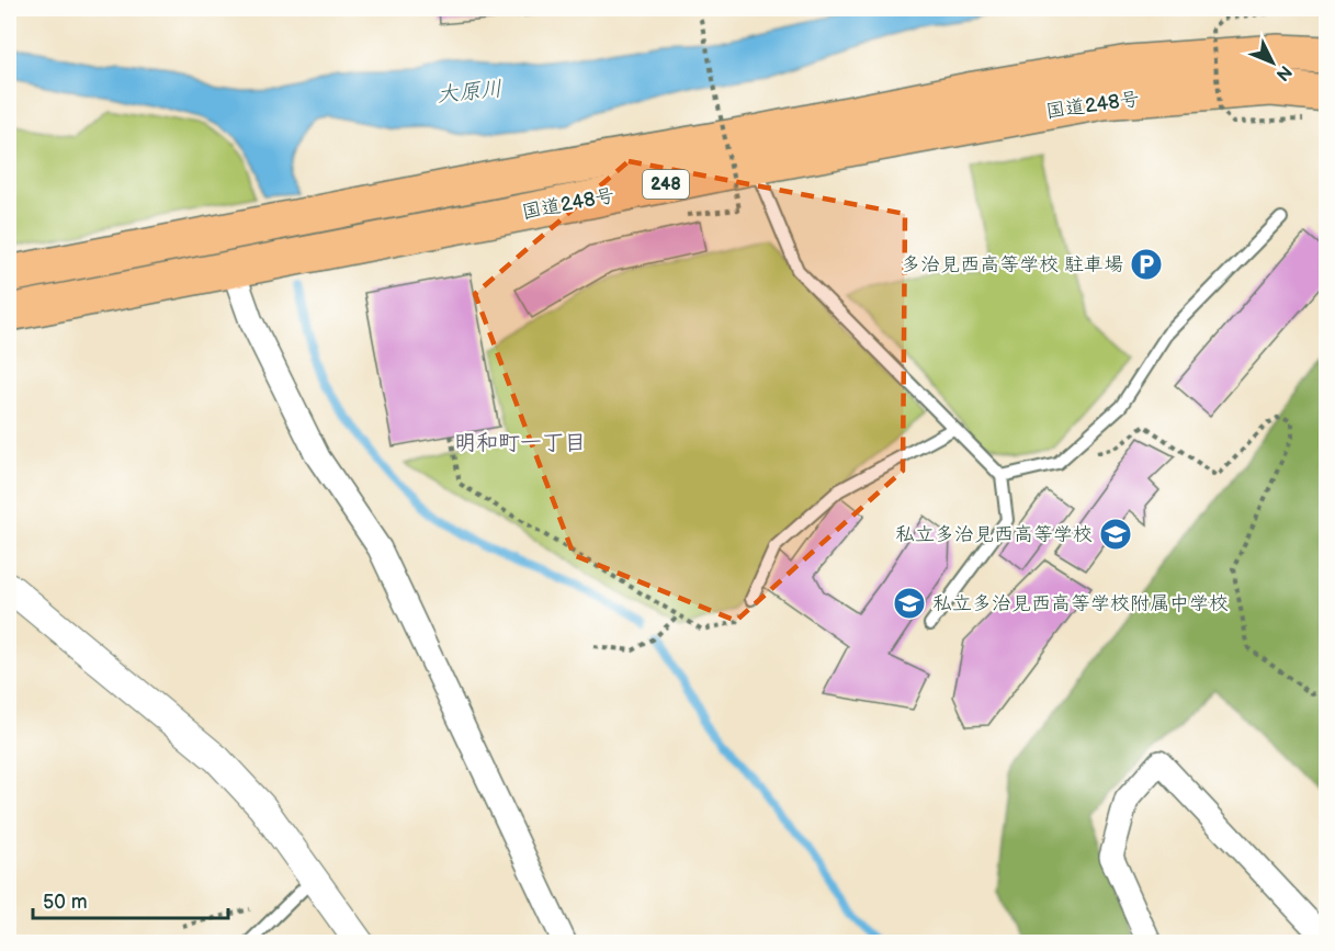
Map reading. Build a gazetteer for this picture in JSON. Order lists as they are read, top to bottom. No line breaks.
{"streets":{"highway":["国道248号","248"]},"districts":["明和町一丁目"],"water":["大原川"],"places":{"parking":["多治見西高等学校 駐車場"],"school or university":["私立多治見西高等学校","私立多治見西高等学校附属中学校"]},"scale_bar":"50 m","north":"bottom right"}
